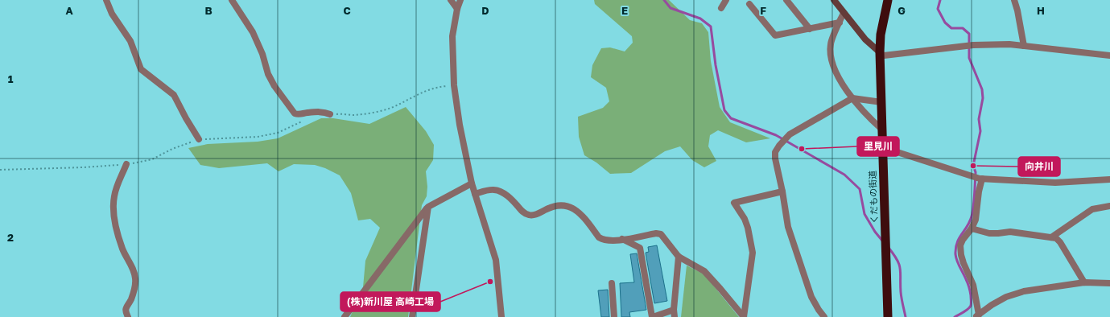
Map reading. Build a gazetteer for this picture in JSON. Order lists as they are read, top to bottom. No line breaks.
{"streets":{"highway":["くだもの街道"]},"places":["里見川","向井川","(株)新川屋 高崎工場"],"grid":{"columns":["A","B","C","D","E","F","G","H"],"rows":["1","2"]}}
